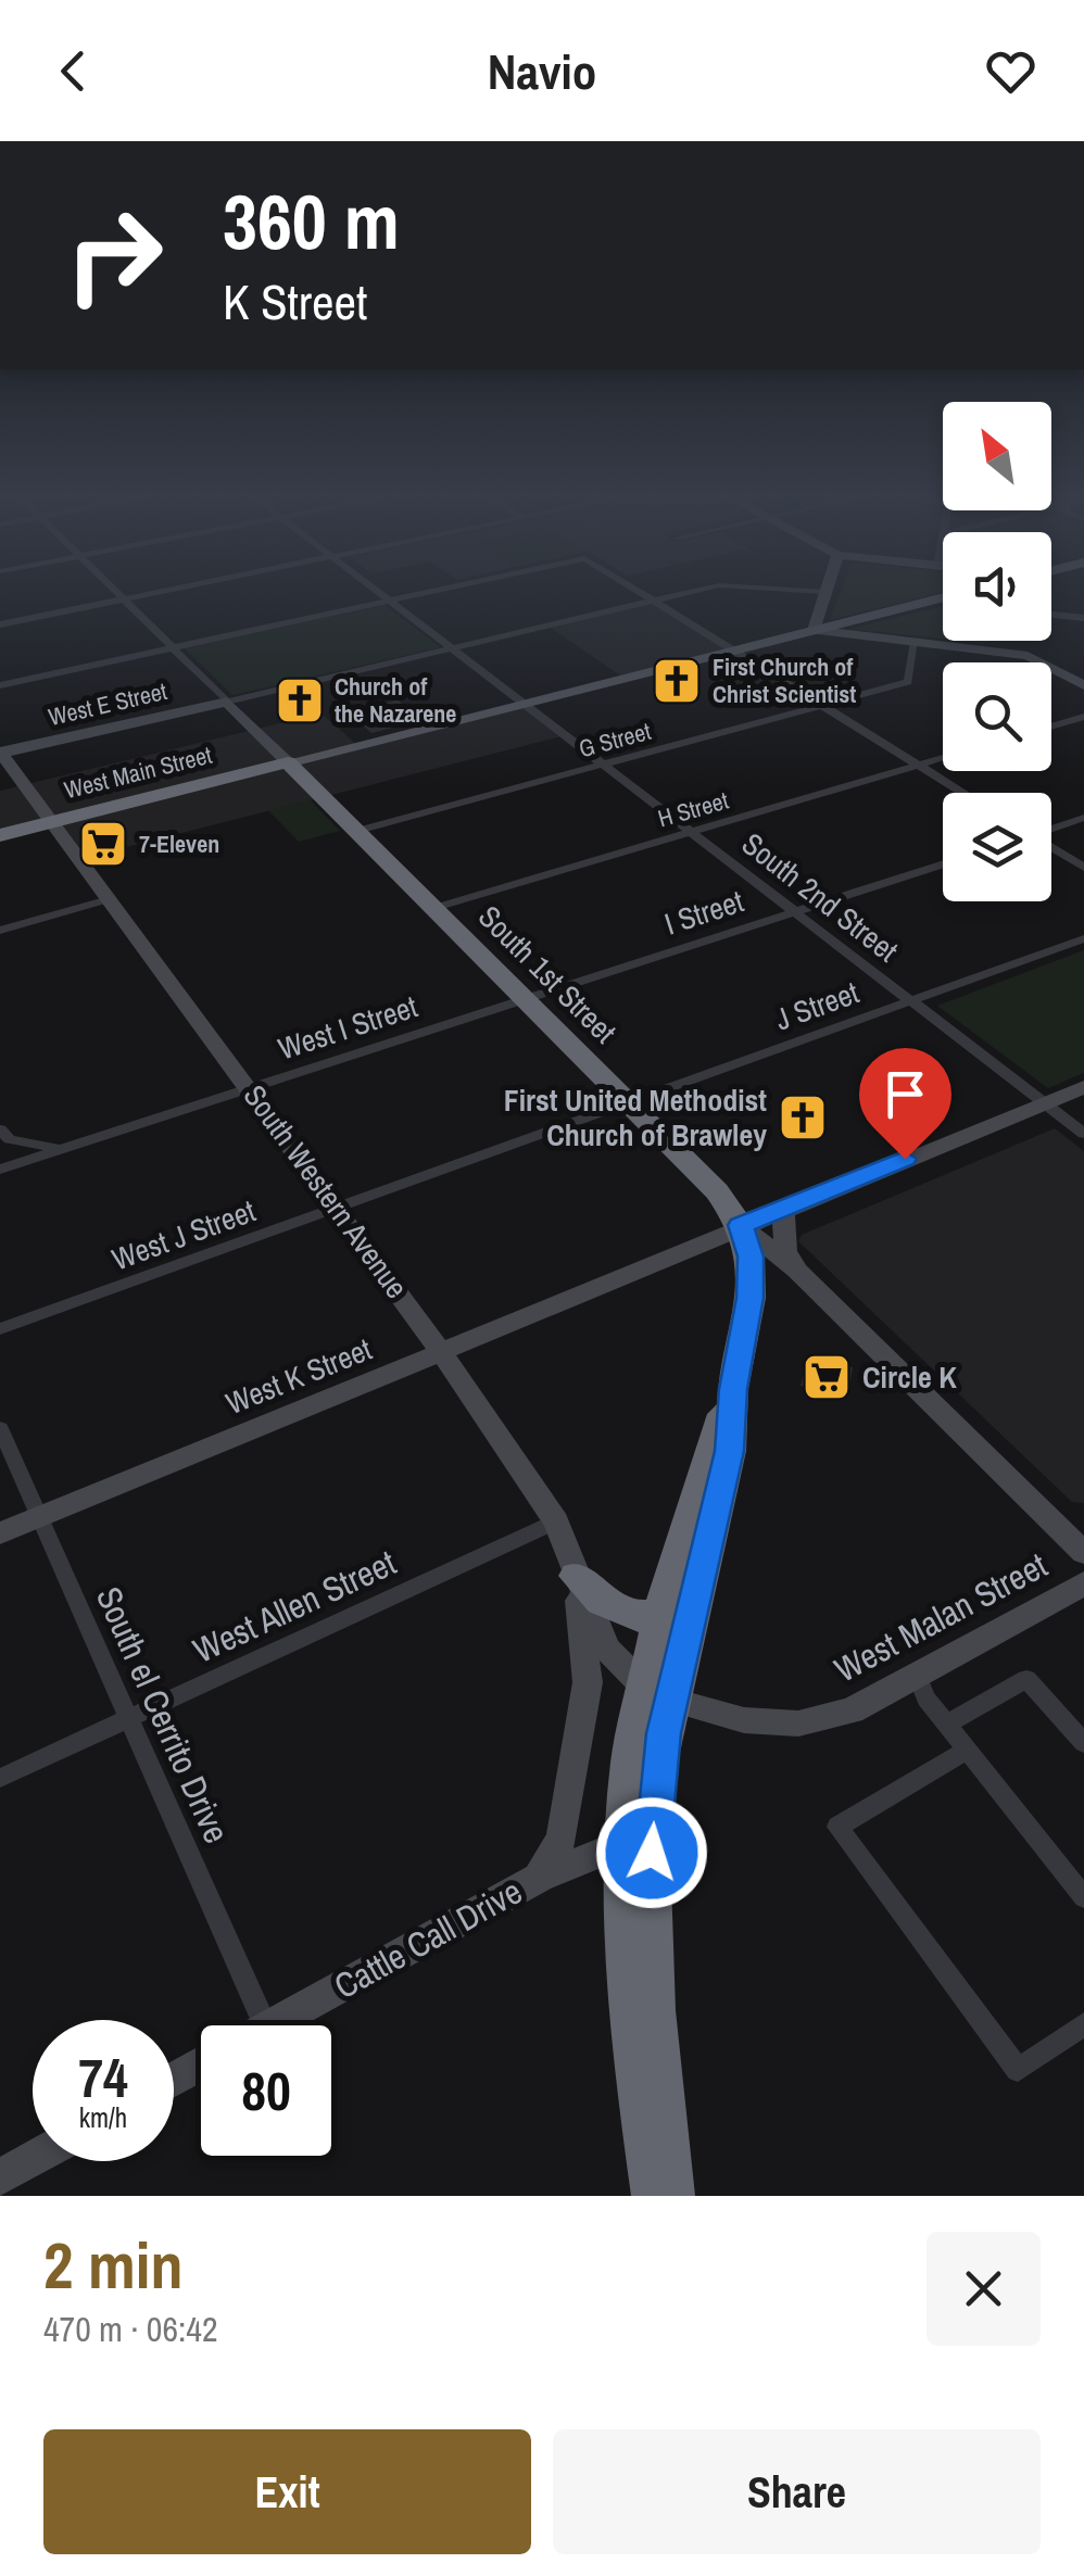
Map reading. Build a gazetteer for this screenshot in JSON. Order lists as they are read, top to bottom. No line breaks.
{"streets":{"highway":["West Main Street","South 1st Street"],"street":["West E Street","G Street","H Street","South 2nd Street","I Street","J Street","West I Street","South Western Avenue","West J Street","West K Street","West Allen Street","West Malan Street","South el Cerrito Drive","Cattle Call Drive"]},"crossings":[["West E Street","South Western Avenue"],["G Street","South 2nd Street"],["G Street","South 1st Street"],["West Main Street","South 1st Street"],["West Main Street","South Western Avenue"],["H Street","South 2nd Street"],["H Street","South 1st Street"],["South 2nd Street","I Street"],["South 2nd Street","J Street"],["South 2nd Street","West K Street"],["I Street","South 1st Street"],["I Street","West I Street"],["South 1st Street","J Street"],["South 1st Street","West I Street"],["South 1st Street","West J Street"],["South 1st Street","West K Street"],["J Street","West J Street"],["West I Street","South Western Avenue"],["South Western Avenue","West J Street"],["South Western Avenue","West K Street"],["South Western Avenue","West Allen Street"],["South Western Avenue","West Malan Street"],["South Western Avenue","Cattle Call Drive"],["West K Street","South el Cerrito Drive"],["West Allen Street","South el Cerrito Drive"]],"places":{"church":["First Church of Christ Scientist","Church of the Nazarene","First United Methodist Church of Brawley"],"supermarket":["7-Eleven","Circle K"]},"north":"top left","page":{"header":"Navio","turn":["360 m","K Street"],"speed":"74 km/h","limit":"80","heading":["2 min","470 m · 06:42"],"buttons":["Exit","Share"]}}
